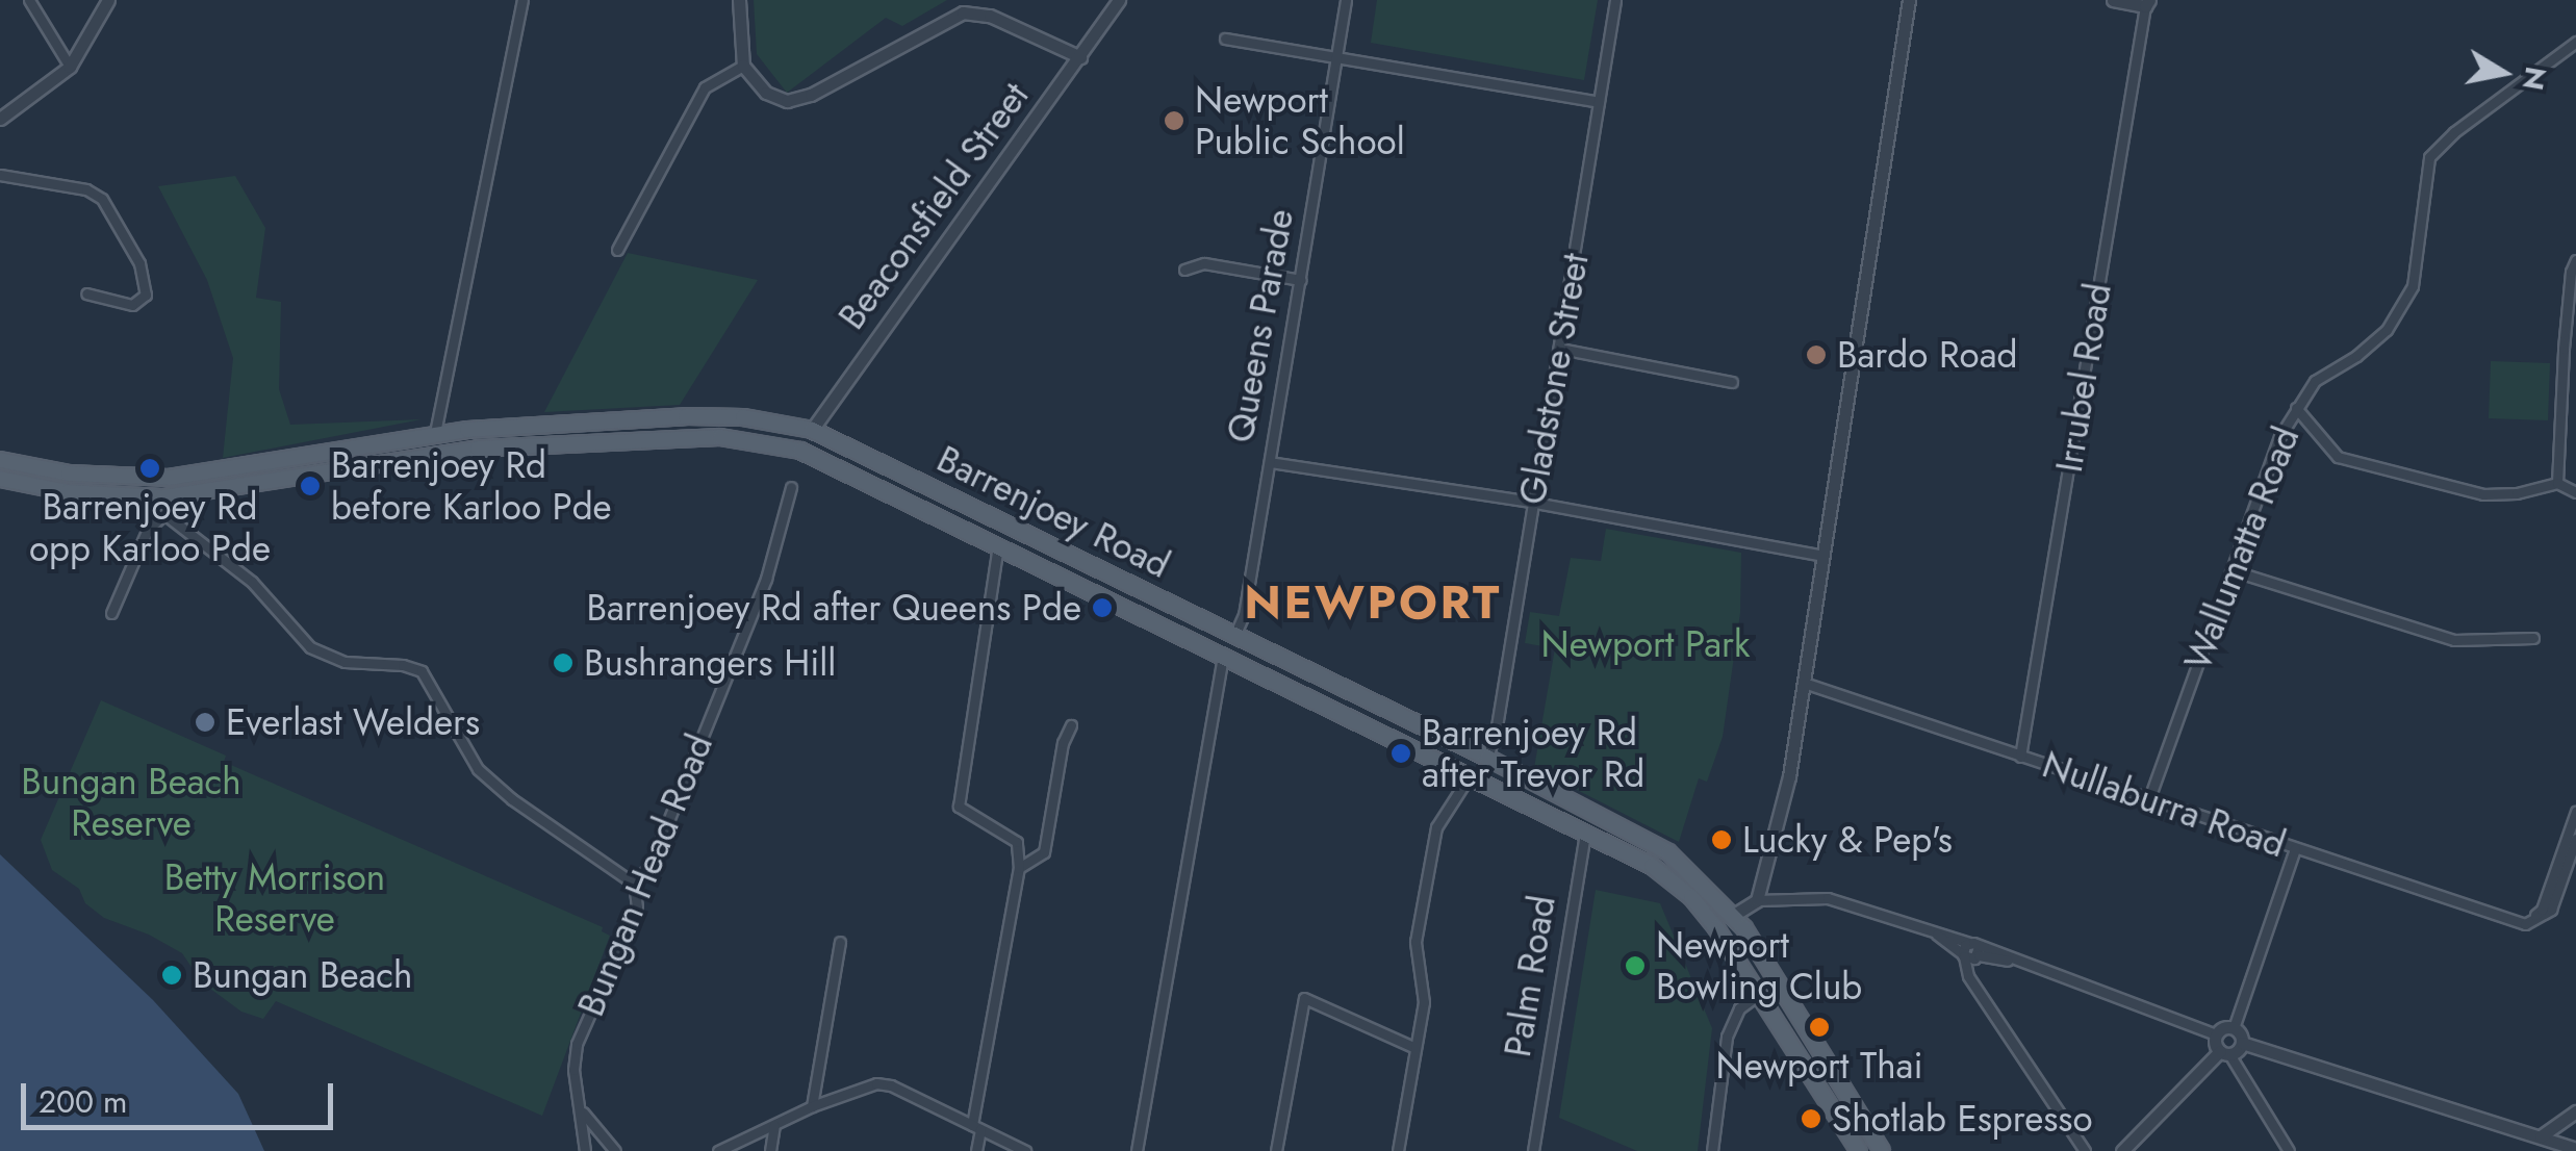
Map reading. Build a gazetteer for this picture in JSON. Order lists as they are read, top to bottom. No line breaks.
{"streets":{"main road":["Beaconsfield Street","Queens Parade","Barrenjoey Road","Palm Road"],"street":["Irrubel Road","Gladstone Street","Wallumatta Road","Nullaburra Road","Bungan Head Road"]},"crossings":[["Beaconsfield Street","Barrenjoey Road"],["Queens Parade","Barrenjoey Road"],["Irrubel Road","Nullaburra Road"],["Gladstone Street","Barrenjoey Road"],["Barrenjoey Road","Palm Road"],["Wallumatta Road","Nullaburra Road"]],"districts":["NEWPORT"],"parks":["Newport Park","Bungan Beach Reserve","Betty Morrison Reserve"],"places":["Newport Public School","Bardo Road","Barrenjoey Rd opp Karloo Pde","Barrenjoey Rd before Karloo Pde","Barrenjoey Rd after Queens Pde","Bushrangers Hill","Everlast Welders","Barrenjoey Rd after Trevor Rd","Lucky & Pep's","Newport Bowling Club","Bungan Beach","Newport Thai","Shotlab Espresso"],"scale_bar":"200 m","north":"right"}
